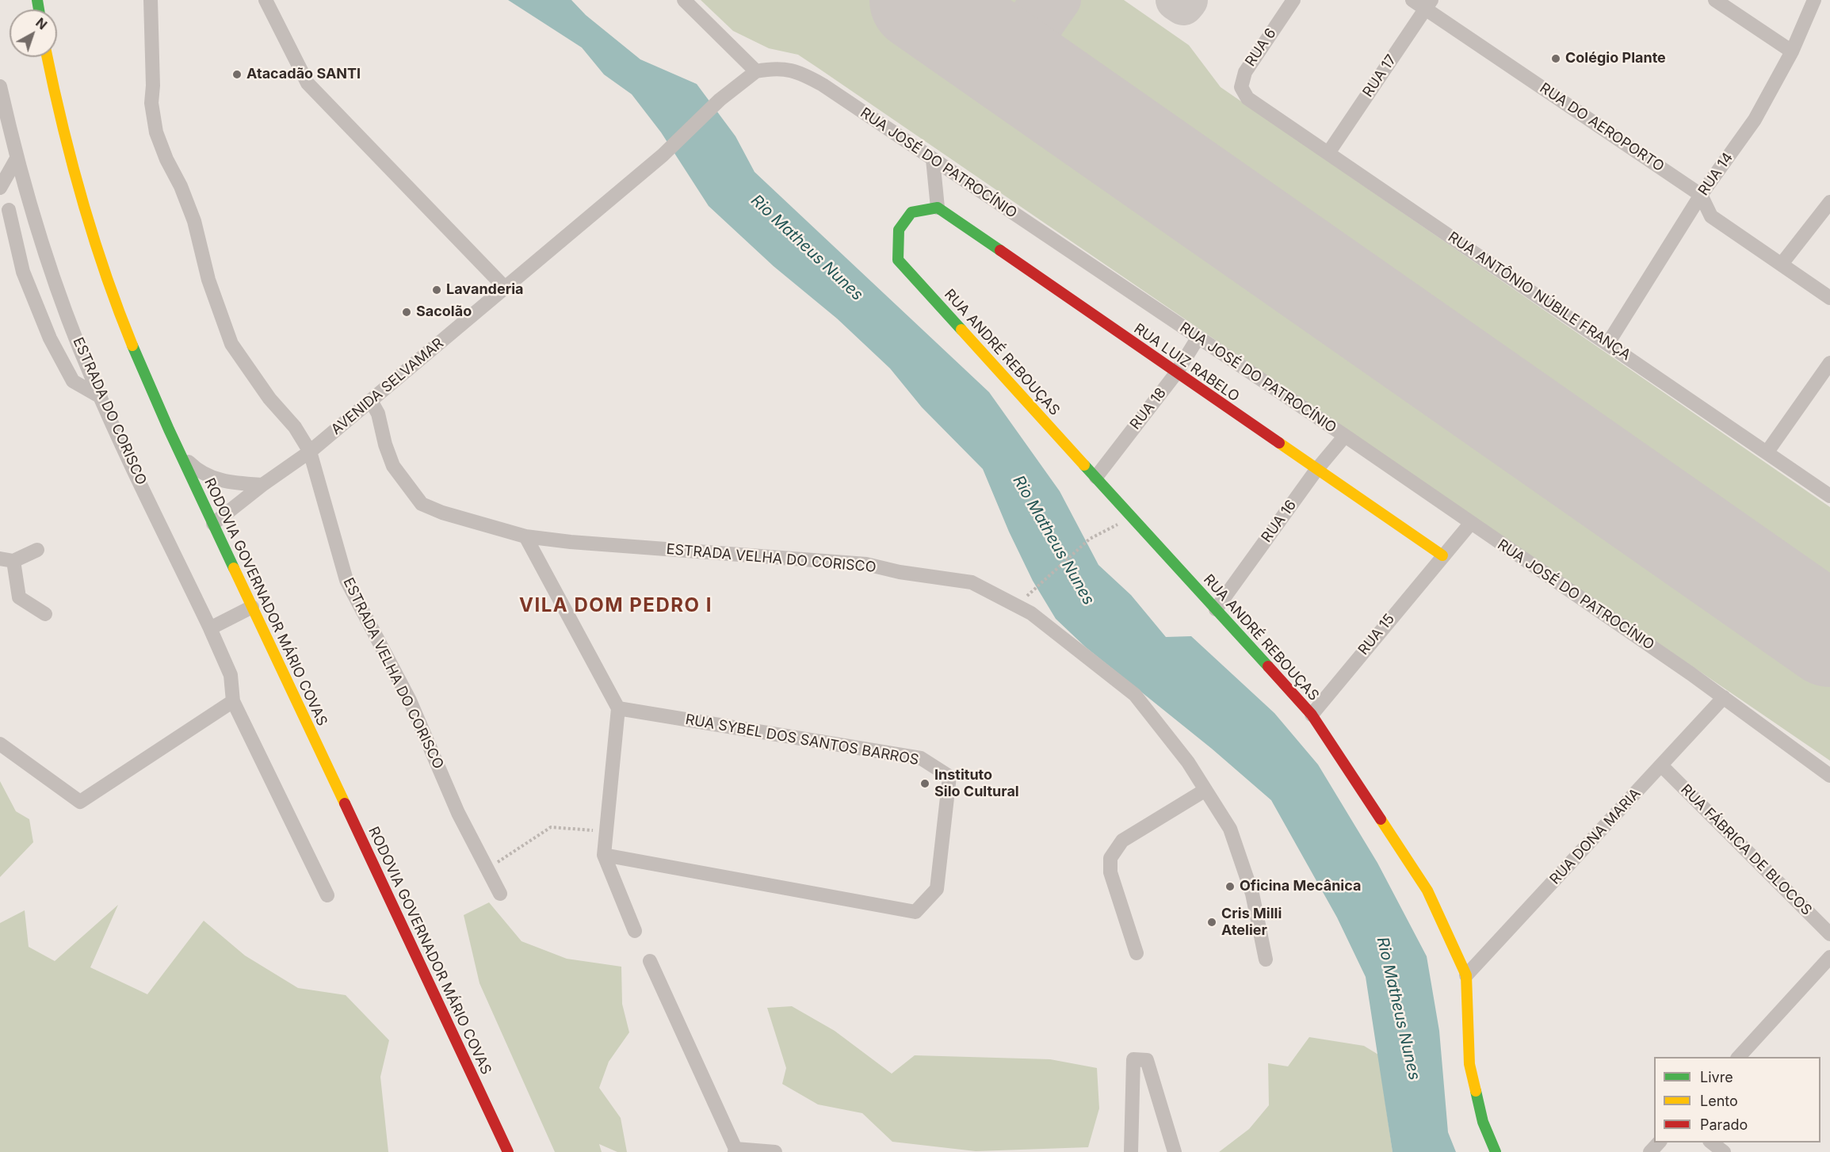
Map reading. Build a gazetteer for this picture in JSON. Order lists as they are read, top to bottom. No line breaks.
{"streets":{"main road":["RUA ANDRÉ REBOUÇAS","RUA LUIZ RABELO","RODOVIA GOVERNADOR MÁRIO COVAS"],"street":["RUA 6","RUA 17","RUA DO AEROPORTO","RUA JOSÉ DO PATROCÍNIO","RUA 14","RUA ANTÔNIO NÚBILE FRANÇA","AVENIDA SELVAMAR","RUA 18","ESTRADA DO CORISCO","RUA 16","ESTRADA VELHA DO CORISCO","RUA 15","RUA SYBEL DOS SANTOS BARROS","RUA DONA MARIA","RUA FÁBRICA DE BLOCOS"]},"crossings":[["RUA 6","RUA ANTÔNIO NÚBILE FRANÇA"],["RUA 17","RUA DO AEROPORTO"],["RUA 17","RUA ANTÔNIO NÚBILE FRANÇA"],["RUA DO AEROPORTO","RUA 14"],["RUA JOSÉ DO PATROCÍNIO","AVENIDA SELVAMAR"],["RUA JOSÉ DO PATROCÍNIO","RUA 18"],["RUA JOSÉ DO PATROCÍNIO","RUA 16"],["RUA JOSÉ DO PATROCÍNIO","RUA 15"],["RUA JOSÉ DO PATROCÍNIO","RUA DONA MARIA"],["RUA 14","RUA ANTÔNIO NÚBILE FRANÇA"],["RUA ANDRÉ REBOUÇAS","RUA LUIZ RABELO"],["RUA ANDRÉ REBOUÇAS","RUA 18"],["RUA ANDRÉ REBOUÇAS","RUA 16"],["RUA ANDRÉ REBOUÇAS","RUA 15"],["RUA ANDRÉ REBOUÇAS","RUA DONA MARIA"],["RUA LUIZ RABELO","RUA 18"],["RUA LUIZ RABELO","RUA 16"],["RUA LUIZ RABELO","RUA 15"],["AVENIDA SELVAMAR","ESTRADA VELHA DO CORISCO"],["AVENIDA SELVAMAR","RODOVIA GOVERNADOR MÁRIO COVAS"],["RUA DONA MARIA","RUA FÁBRICA DE BLOCOS"]],"districts":["VILA DOM PEDRO I"],"water":["Rio Matheus Nunes"],"places":["Colégio Plante","Atacadão SANTI","Lavanderia","Sacolão","Instituto Silo Cultural","Oficina Mecânica","Cris Milli Atelier"],"legend":["Livre","Lento","Parado"],"north":"top right"}
